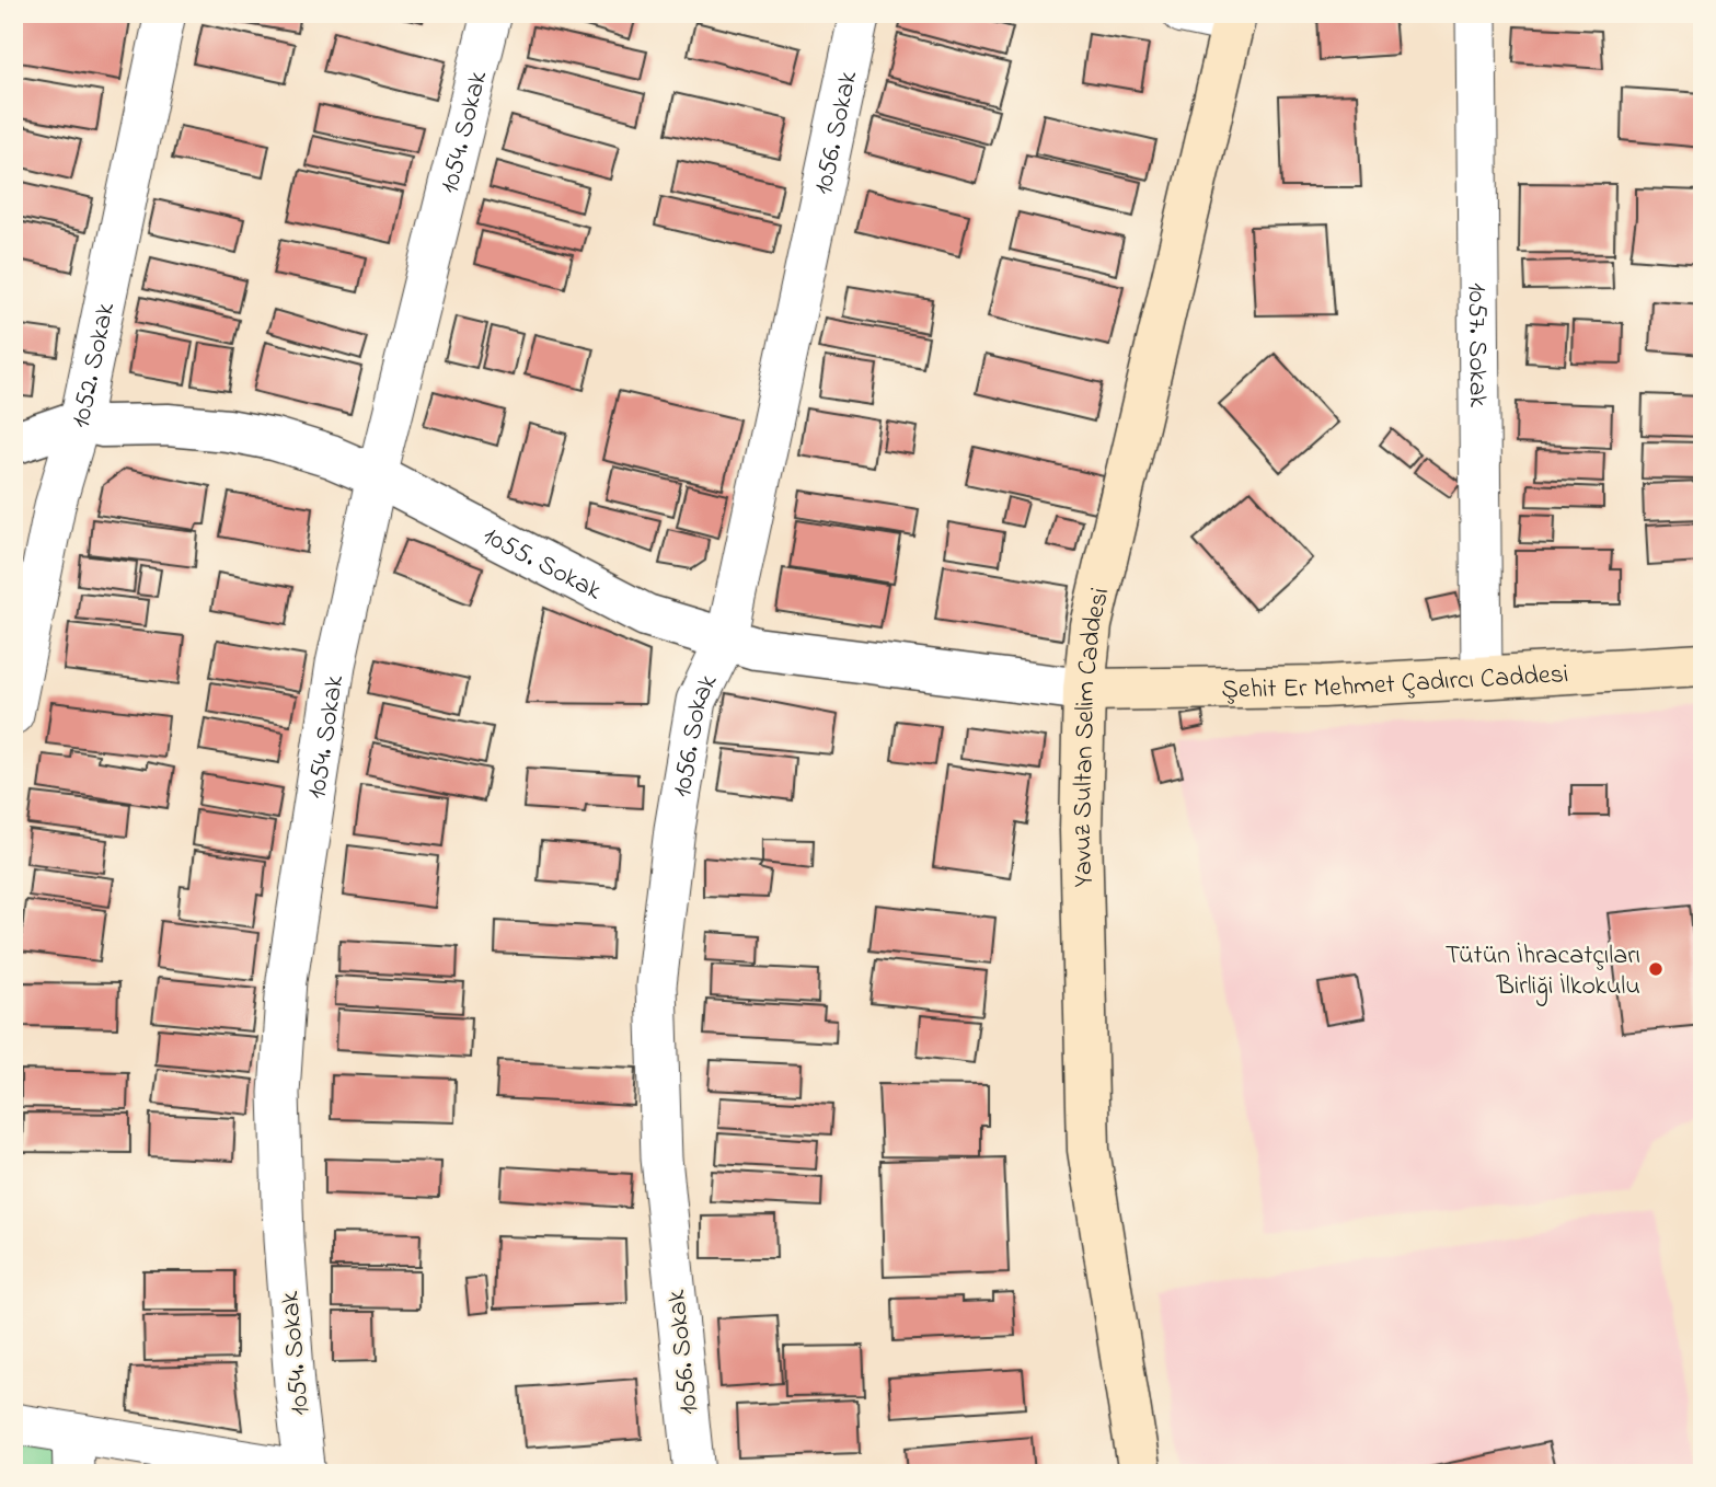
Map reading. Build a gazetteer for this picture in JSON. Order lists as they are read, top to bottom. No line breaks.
{"streets":{"main road":["Şehit Er Mehmet Çadırcı Caddesi","Yavuz Sultan Selim Caddesi"],"street":["1054. Sokak","1056. Sokak","1057. Sokak","1052. Sokak","1055. Sokak"]},"crossings":[["1054. Sokak","1055. Sokak"],["1056. Sokak","1055. Sokak"],["1057. Sokak","Şehit Er Mehmet Çadırcı Caddesi"],["1052. Sokak","1055. Sokak"],["1055. Sokak","Şehit Er Mehmet Çadırcı Caddesi"],["1055. Sokak","Yavuz Sultan Selim Caddesi"],["Şehit Er Mehmet Çadırcı Caddesi","Yavuz Sultan Selim Caddesi"]],"places":["Tütün İhracatçıları Birliği İlkokulu"]}
